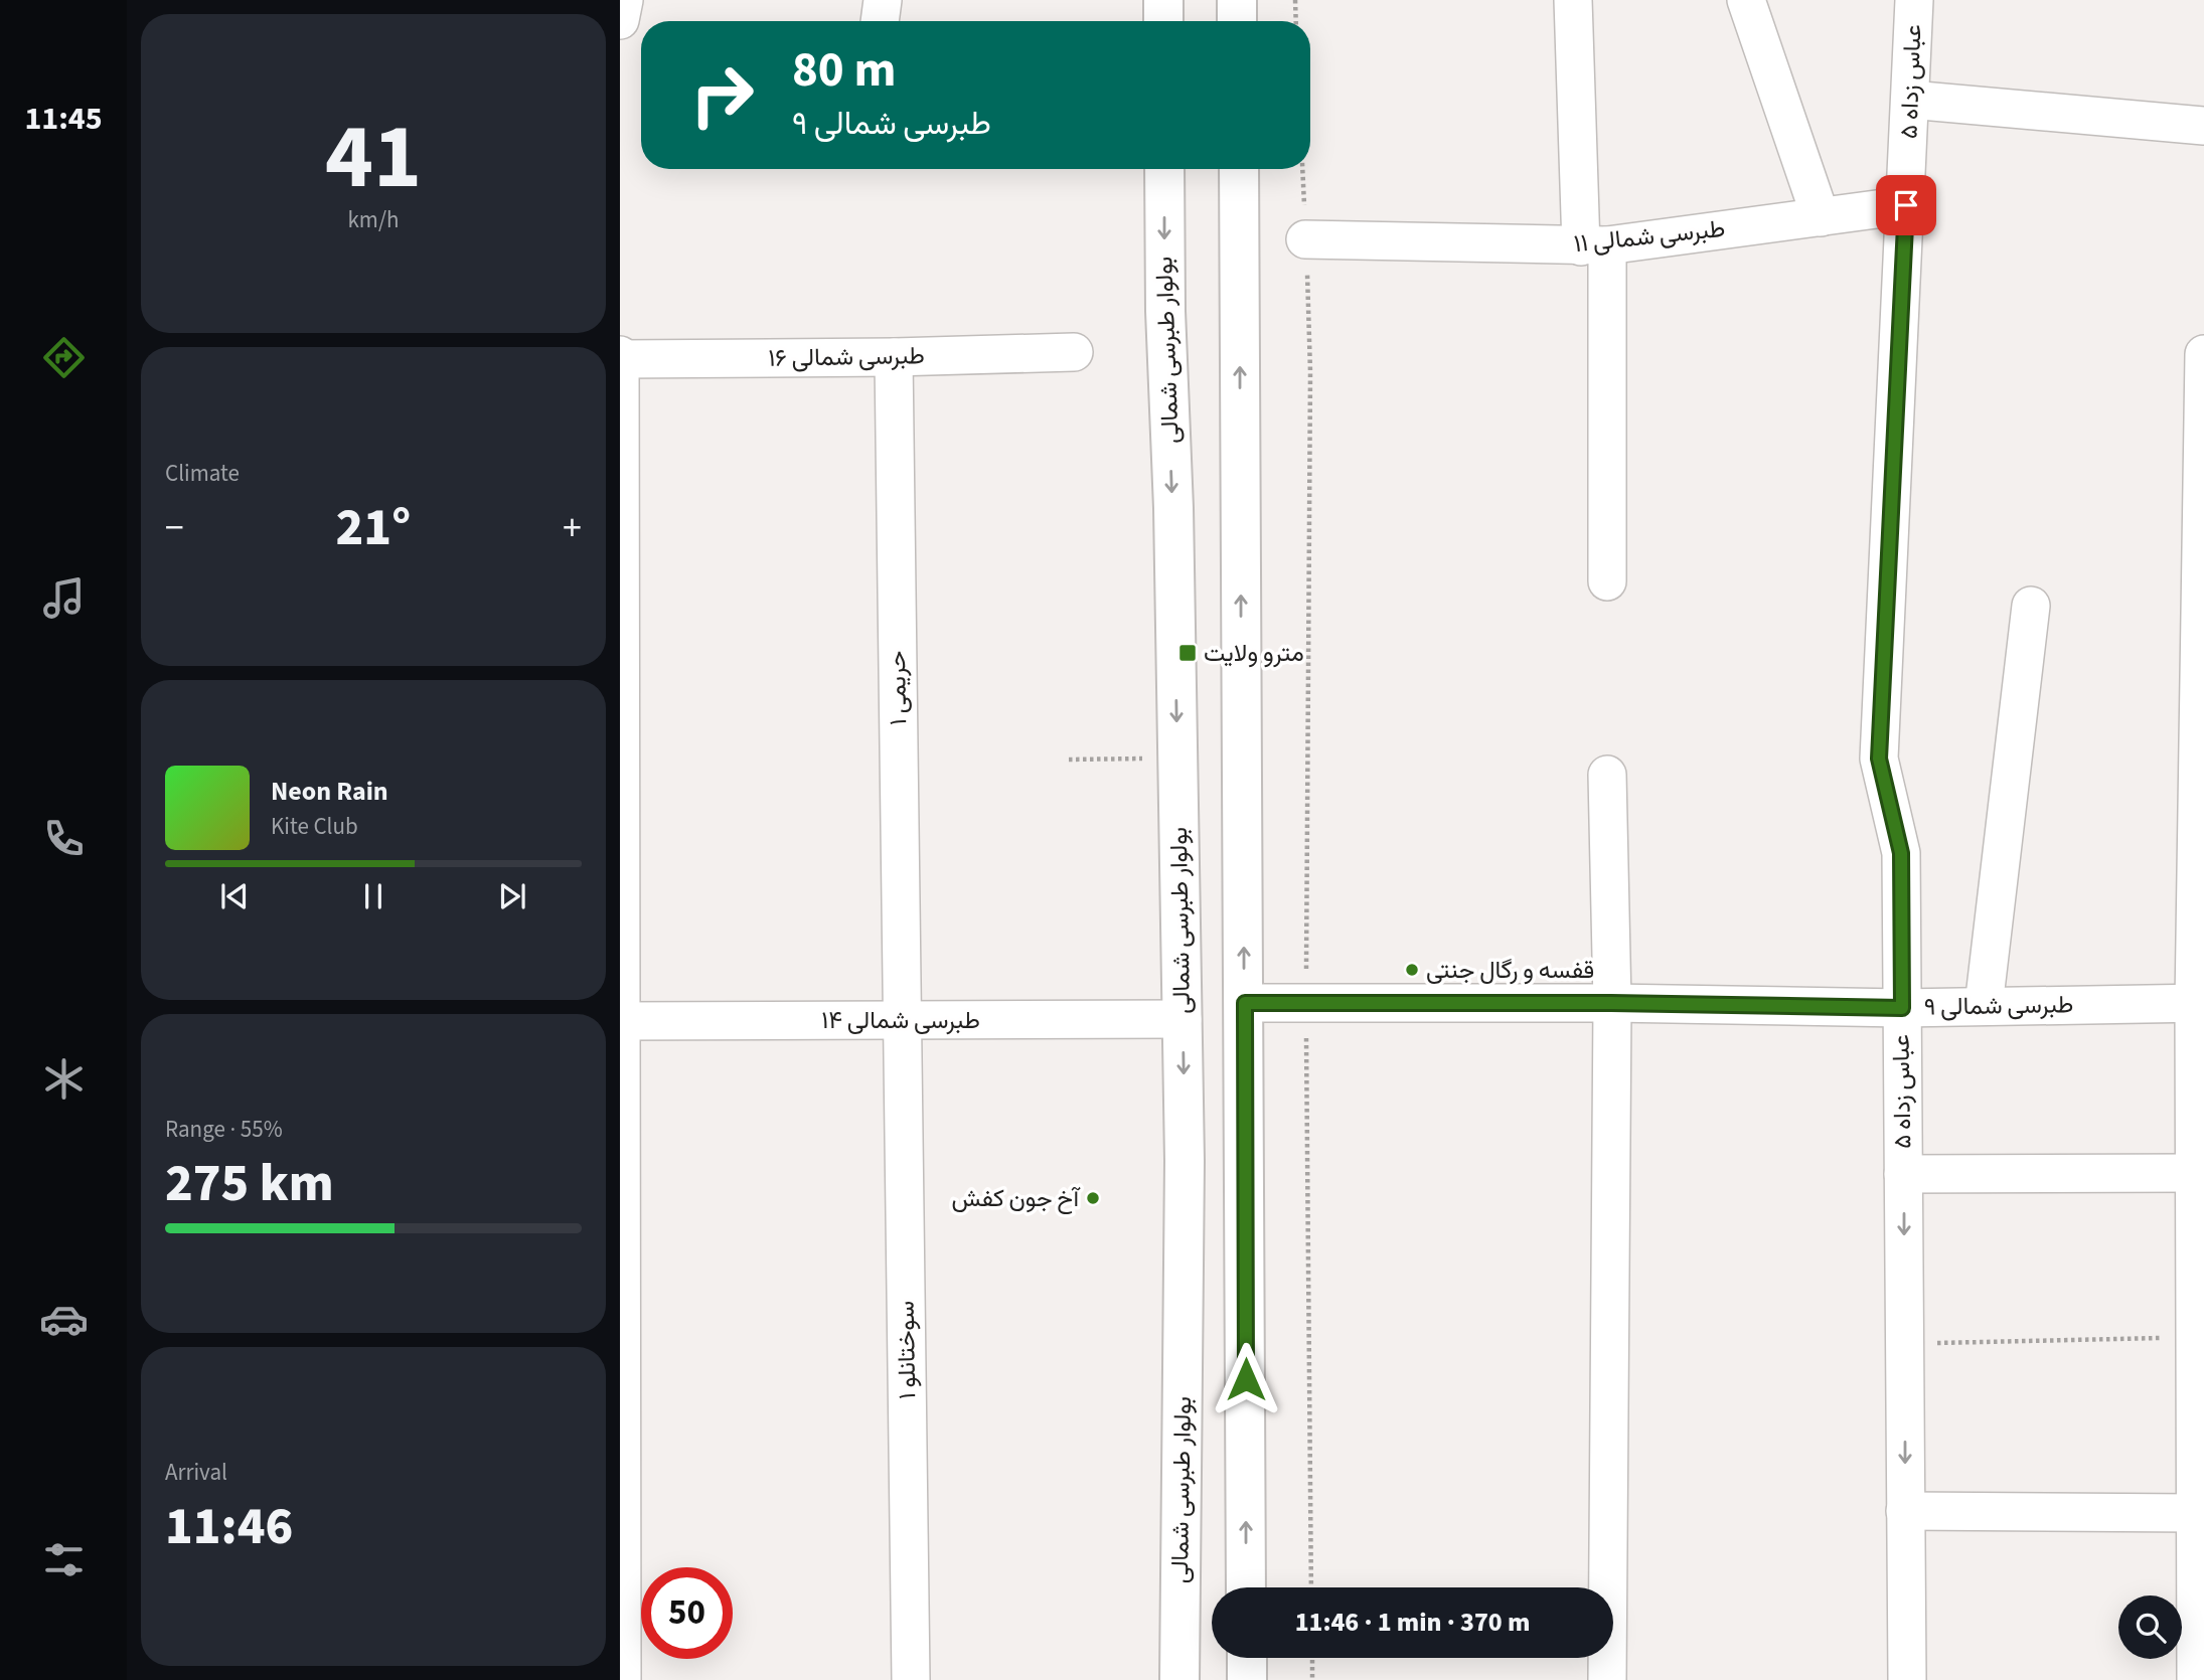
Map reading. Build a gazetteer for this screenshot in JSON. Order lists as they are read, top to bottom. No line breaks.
{"streets":{"main road":["بولوار طبرسی شمالی"],"street":["عباس زداه ۵","طبرسی شمالی ۱۱","طبرسی شمالی ۱۶","حریمی ۱","طبرسی شمالی ۹","طبرسی شمالی ۱۴","سوختانلو ۱"]},"crossings":[["عباس زداه ۵","طبرسی شمالی ۱۱"],["عباس زداه ۵","طبرسی شمالی ۹"],["بولوار طبرسی شمالی","طبرسی شمالی ۱۴"],["طبرسی شمالی ۱۶","حریمی ۱"],["حریمی ۱","طبرسی شمالی ۱۴"],["حریمی ۱","سوختانلو ۱"],["طبرسی شمالی ۱۴","سوختانلو ۱"]],"places":{"transit":["مترو ولایت"],"other":["قفسه و رگال جنتی","آخ جون کفش"]},"page":{"tabs":"11:45","tile":[["41","km/h"],"Climate",["Range · 55%","275 km"],["Arrival","11:46"]],"turn":["80 m","طبرسی شمالی ۹"],"heat":["−","21°","+"],"song":["Neon Rain","Kite Club"],"limit":"50","trip":"11:46 · 1 min · 370 m"}}
